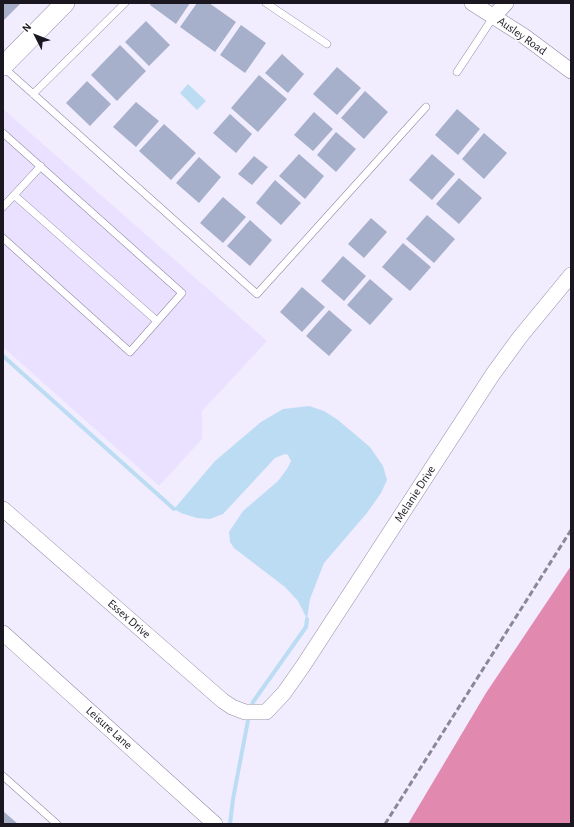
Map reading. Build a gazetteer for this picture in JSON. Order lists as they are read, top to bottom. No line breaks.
{"streets":{"street":["Ausley Road","Melanie Drive","Essex Drive","Leisure Lane"]},"crossings":[["Melanie Drive","Essex Drive"]],"north":"top left"}
